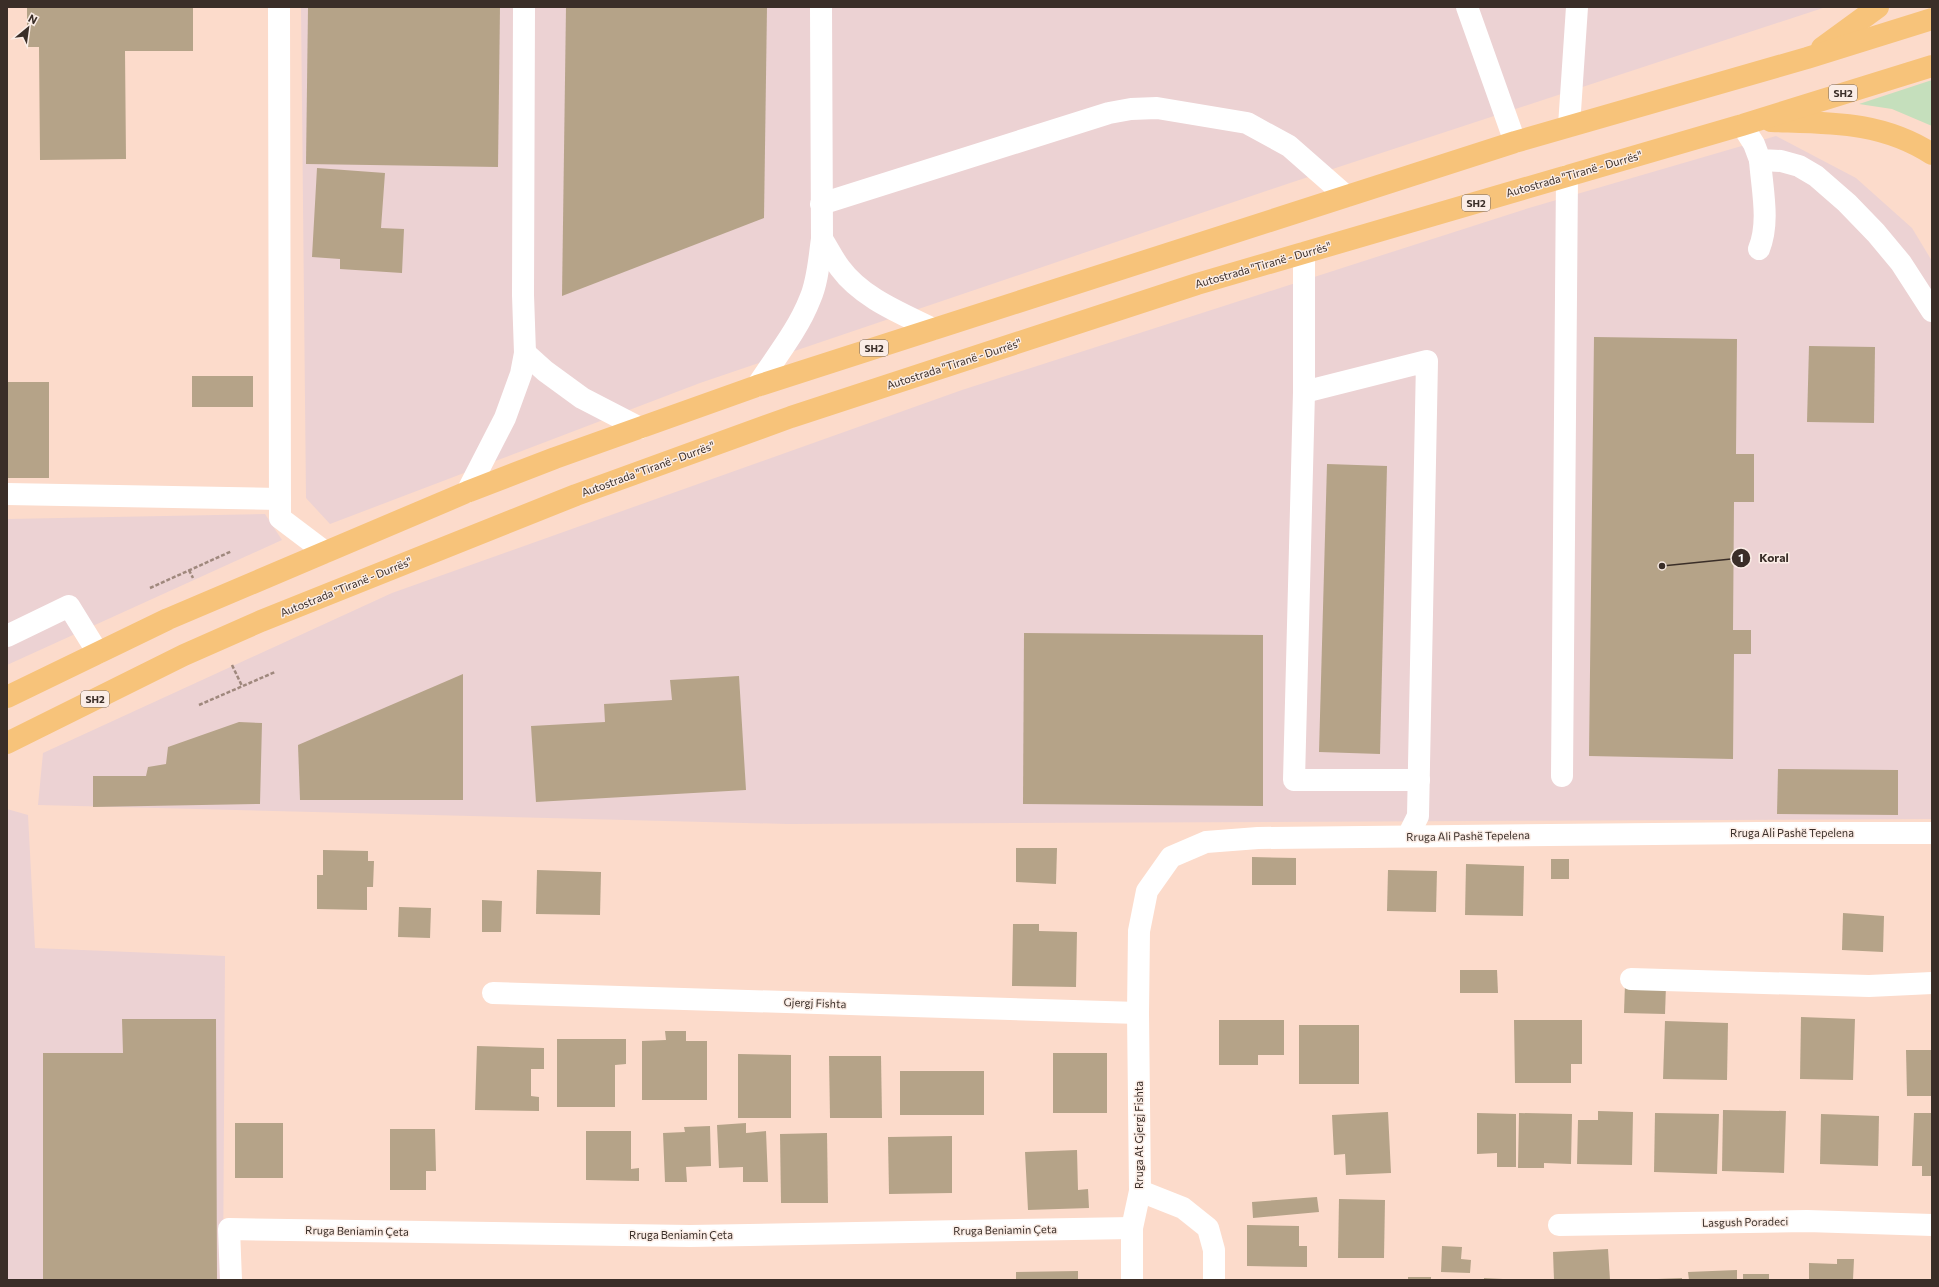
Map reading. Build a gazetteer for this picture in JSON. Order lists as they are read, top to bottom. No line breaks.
{"streets":{"highway":["SH2","Autostrada \"Tiranë - Durrës\""],"street":["Rruga Ali Pashë Tepelena","Gjergj Fishta","Rruga At Gjergj Fishta","Lasgush Poradeci","Rruga Beniamin Çeta"]},"crossings":[["Rruga Ali Pashë Tepelena","Gjergj Fishta"],["Rruga Ali Pashë Tepelena","Rruga At Gjergj Fishta"],["Gjergj Fishta","Rruga At Gjergj Fishta"],["Rruga At Gjergj Fishta","Rruga Beniamin Çeta"]],"places":["Koral"],"north":"top right"}
